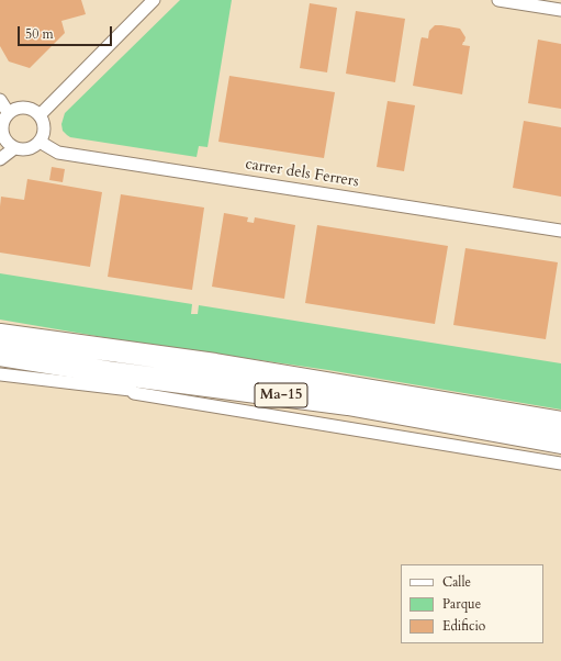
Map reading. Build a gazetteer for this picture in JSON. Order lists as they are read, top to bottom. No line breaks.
{"streets":{"highway":["Ma-15"],"street":["carrer dels Ferrers"]},"legend":["Calle","Parque","Edificio"],"scale_bar":"50 m"}
